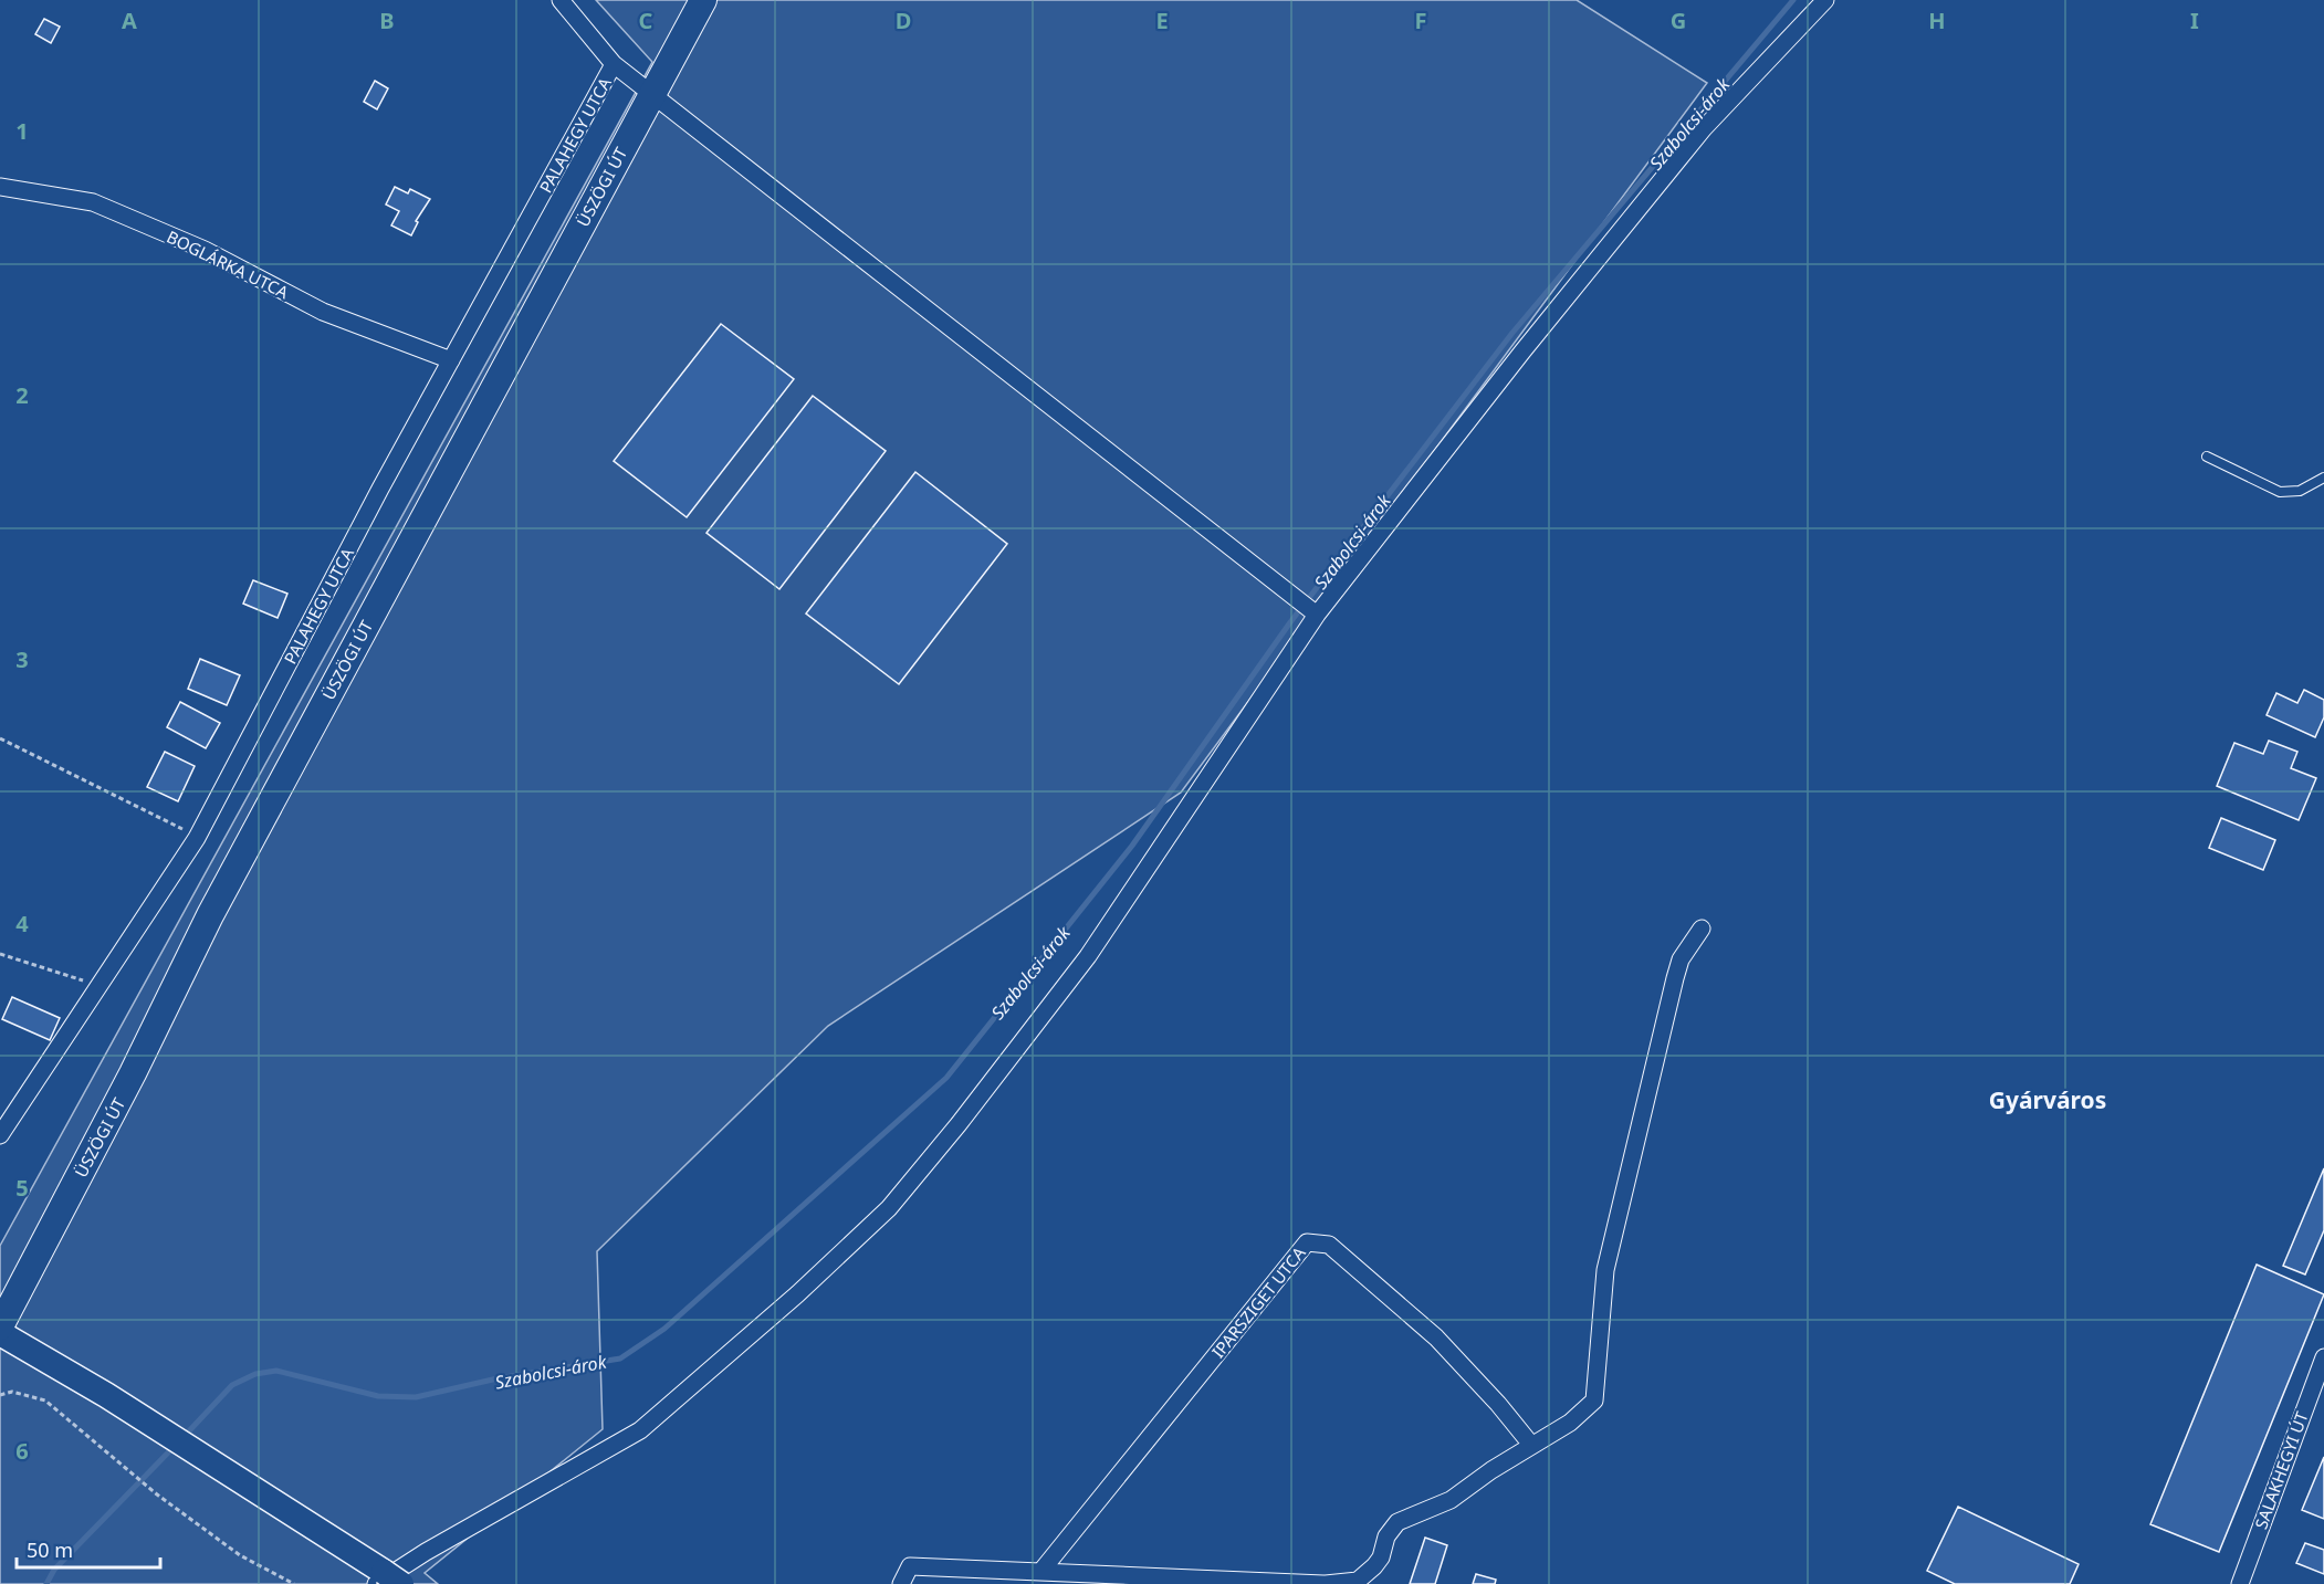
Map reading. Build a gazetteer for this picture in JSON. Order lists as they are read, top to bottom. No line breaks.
{"streets":{"main road":["ÜSZÖGI ÚT"],"street":["PALAHEGY UTCA","BOGLÁRKA UTCA","IPARSZIGET UTCA","SALAKHEGYI ÚT"]},"crossings":[["PALAHEGY UTCA","ÜSZÖGI ÚT"],["PALAHEGY UTCA","BOGLÁRKA UTCA"]],"districts":["Gyárváros"],"water":["Szabolcsi-árok"],"scale_bar":"50 m","grid":{"columns":["A","B","C","D","E","F","G","H","I"],"rows":["1","2","3","4","5","6"]}}
